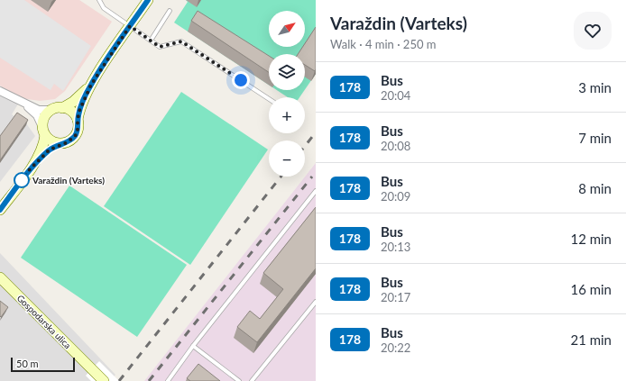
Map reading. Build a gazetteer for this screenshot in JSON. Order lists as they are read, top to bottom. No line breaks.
{"streets":{"main road":["Gospodarska ulica"]},"places":["Varaždin (Varteks)"],"lines":["bus line 178"],"scale_bar":"50 m","north":"top right","page":{"heading":["Varaždin (Varteks)","Walk · 4 min · 250 m"],"map_buttons":["+","−"],"list":[{"mark":"178","name":"Bus","note":"20:04","value":"3 min"},{"mark":"178","name":"Bus","note":"20:08","value":"7 min"},{"mark":"178","name":"Bus","note":"20:09","value":"8 min"},{"mark":"178","name":"Bus","note":"20:13","value":"12 min"},{"mark":"178","name":"Bus","note":"20:17","value":"16 min"},{"mark":"178","name":"Bus","note":"20:22","value":"21 min"}],"scale":"50 m"}}
